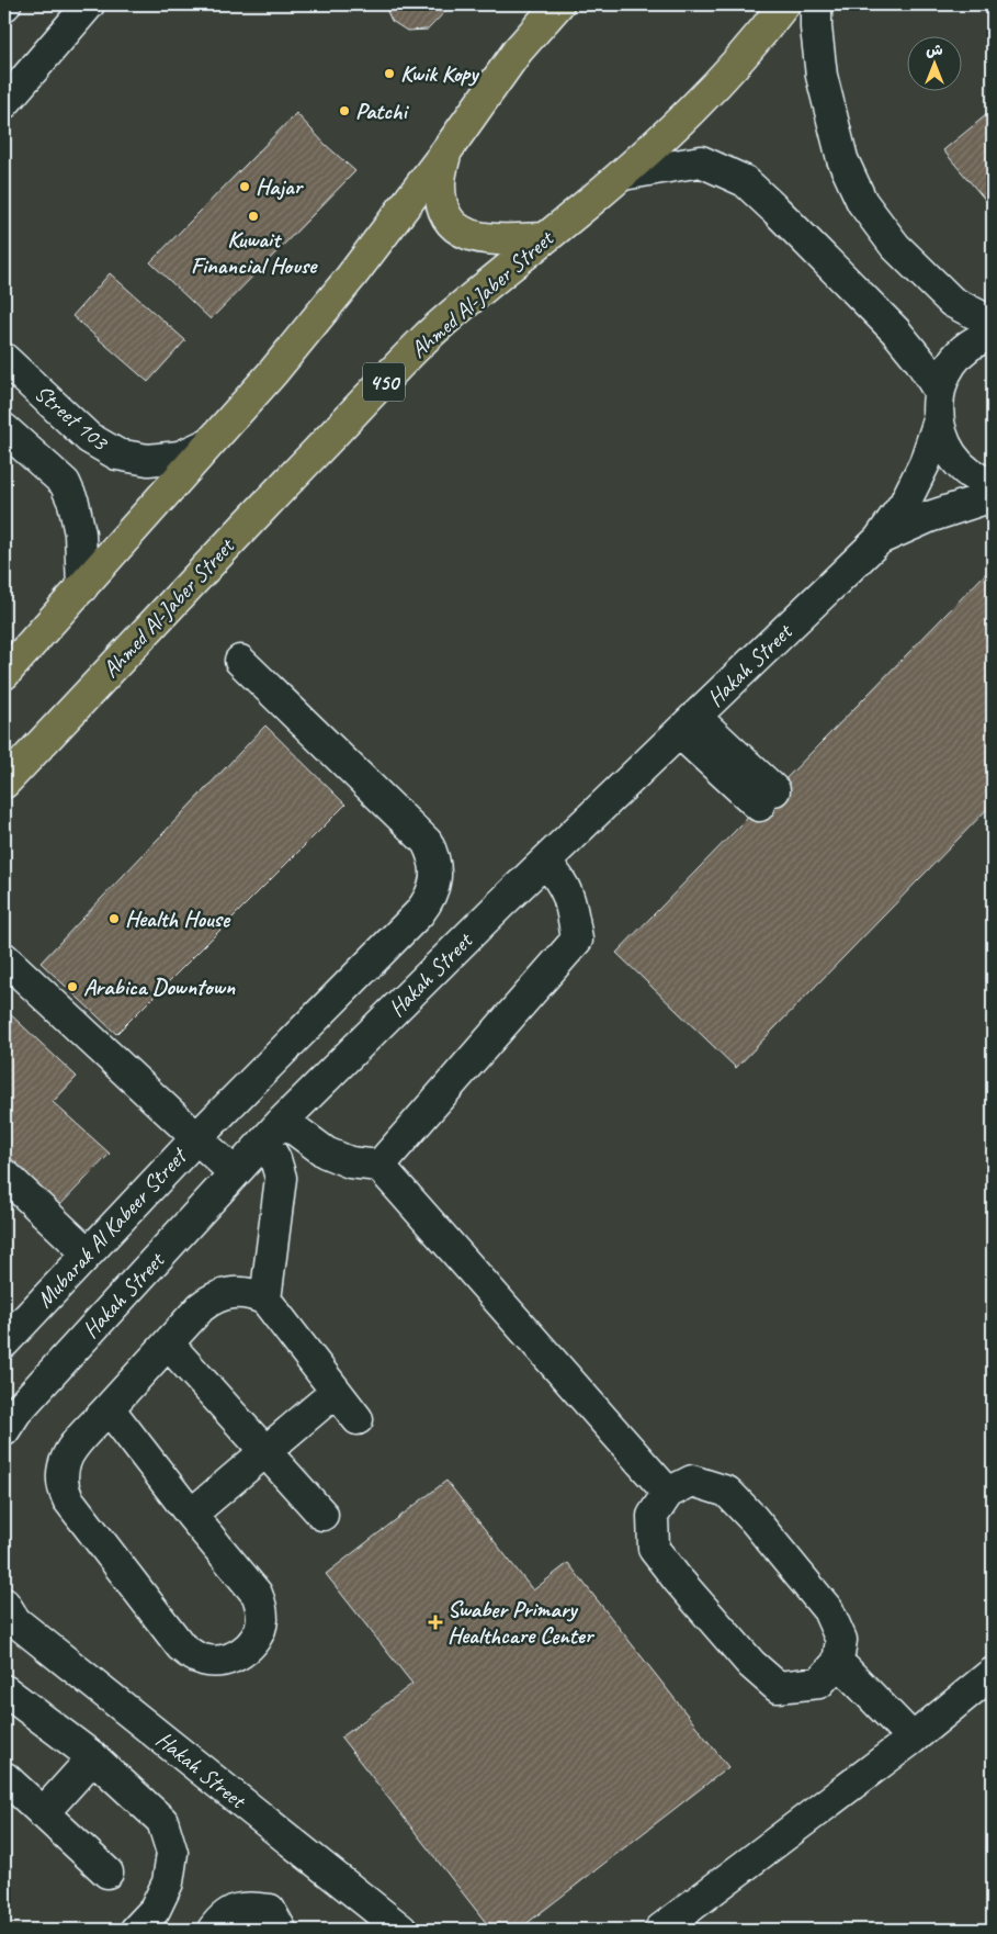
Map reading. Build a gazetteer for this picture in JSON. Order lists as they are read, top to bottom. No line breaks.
{"streets":{"main road":["Ahmed Al-Jaber Street","450"],"street":["Street 103","Hakah Street","Mubarak Al Kabeer Street"]},"places":{"other":["Kwik Kopy","Patchi","Hajar","Kuwait Financial House","Health House","Arabica Downtown"],"health":["Swaber Primary Healthcare Center"]},"north":"top"}
